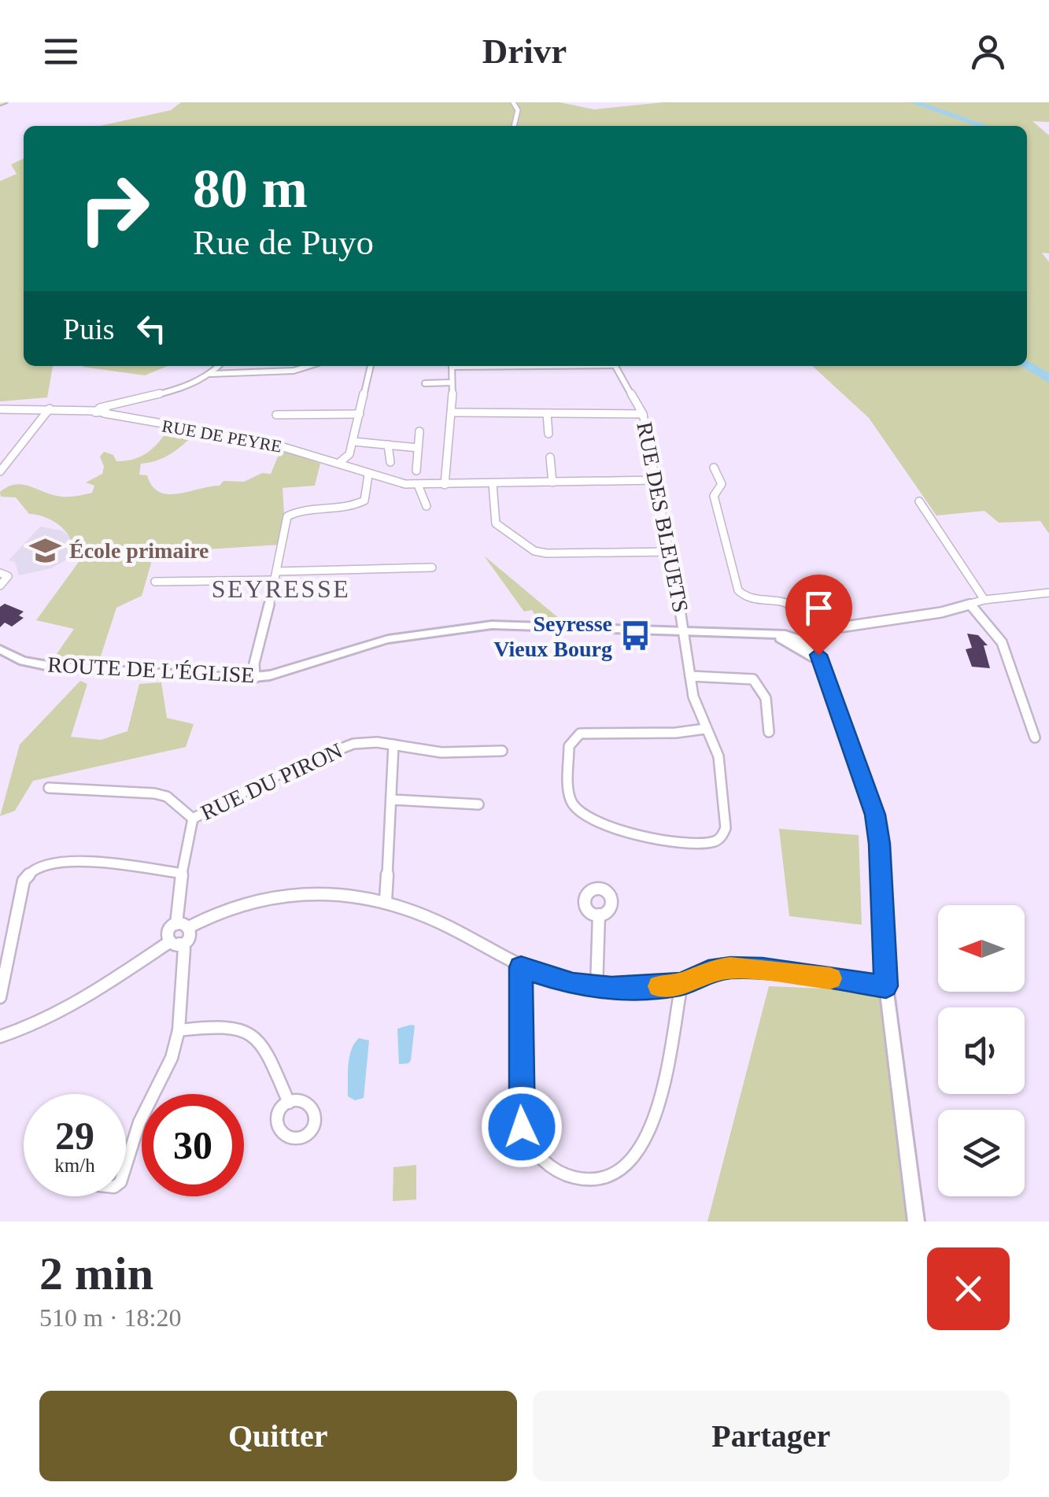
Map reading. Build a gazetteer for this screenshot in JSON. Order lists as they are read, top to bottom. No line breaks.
{"streets":{"street":["RUE DE PEYRE","RUE DES BLEUETS","ROUTE DE L'ÉGLISE","RUE DU PIRON"]},"crossings":[["RUE DE PEYRE","RUE DES BLEUETS"],["RUE DES BLEUETS","ROUTE DE L'ÉGLISE"]],"districts":["SEYRESSE"],"places":{"school or university":["École primaire"],"bus stop":["Seyresse Vieux Bourg"]},"north":"left","page":{"header":"Drivr","turn":["80 m","Rue de Puyo"],"then":"Puis","speed":"29 km/h","limit":"30","heading":["2 min","510 m · 18:20"],"buttons":["Quitter","Partager"]}}
